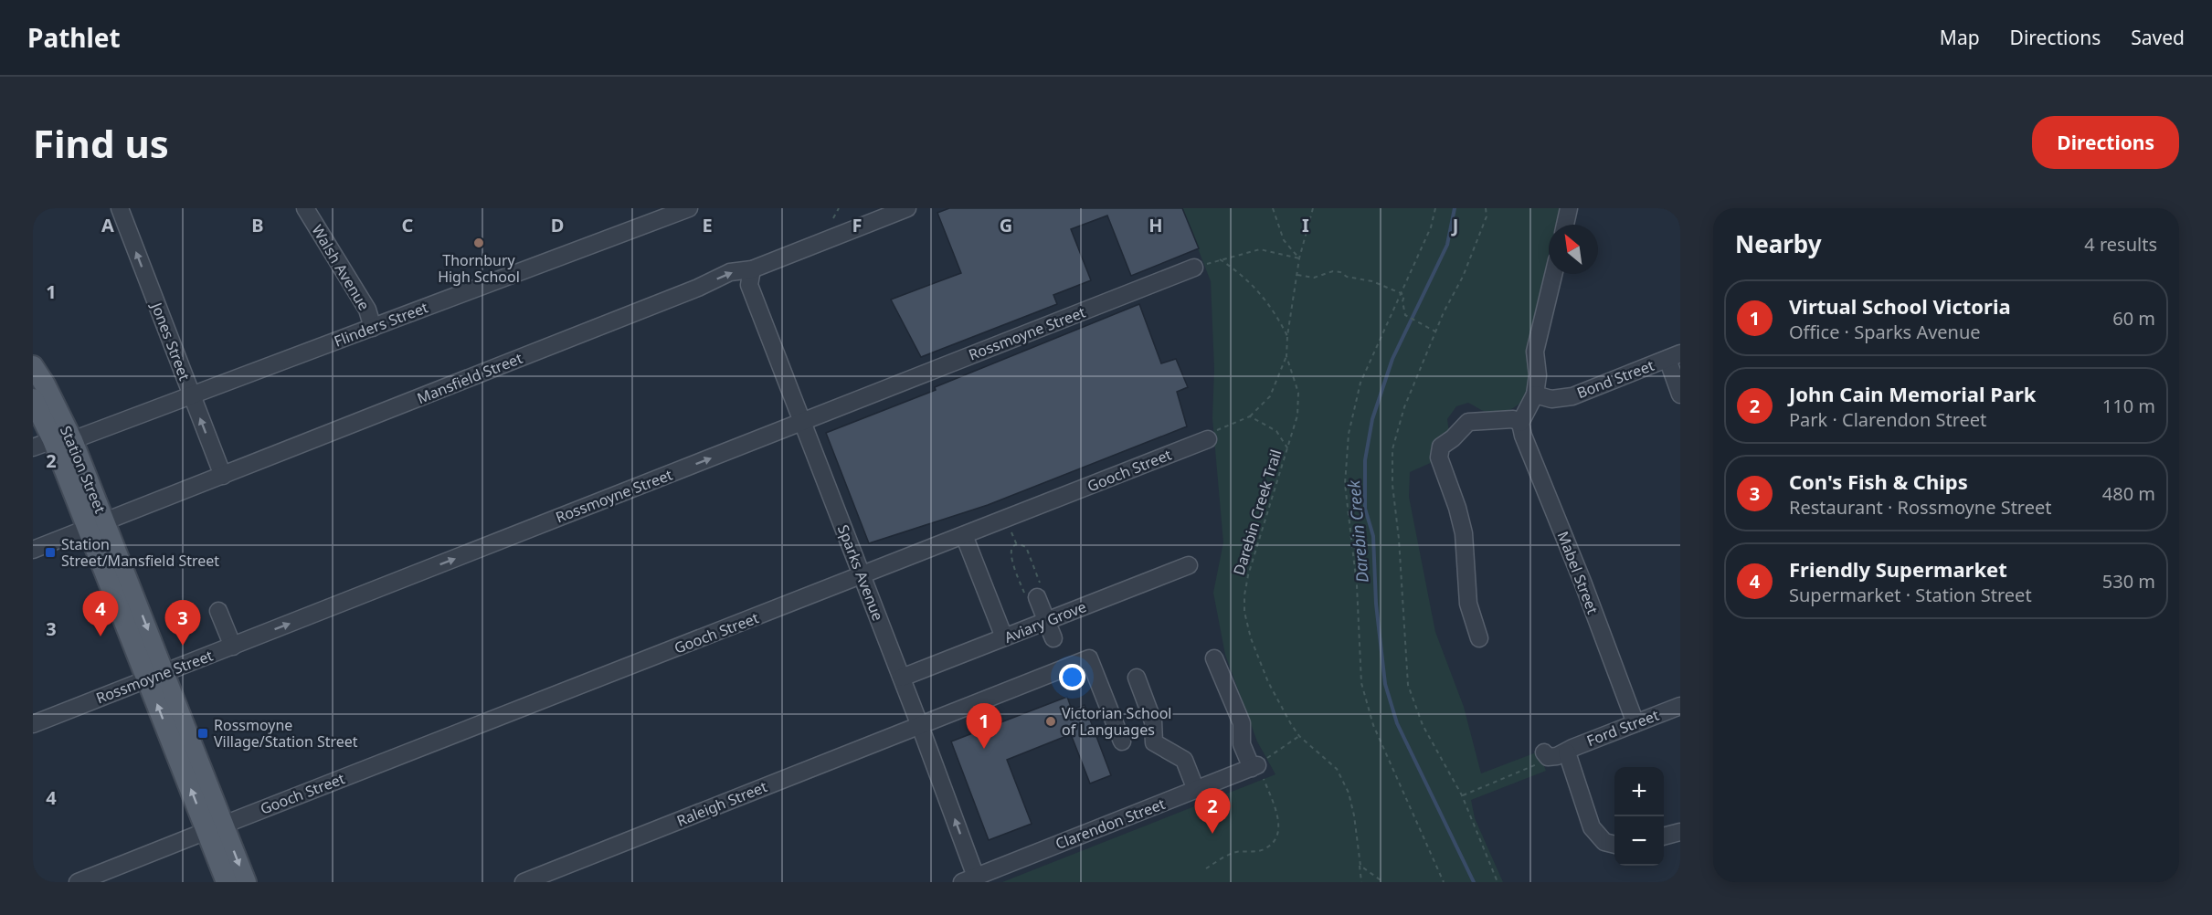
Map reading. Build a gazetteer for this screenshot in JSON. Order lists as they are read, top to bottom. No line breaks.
{"streets":{"main road":["Station Street"],"street":["Walsh Avenue","Flinders Street","Rossmoyne Street","Jones Street","Mansfield Street","Bond Street","Gooch Street","Sparks Avenue","Mabel Street","Aviary Grove","Ford Street","Raleigh Street","Clarendon Street"],"path":["Darebin Creek Trail"]},"crossings":[["Walsh Avenue","Flinders Street"],["Flinders Street","Jones Street"],["Flinders Street","Station Street"],["Rossmoyne Street","Station Street"],["Rossmoyne Street","Sparks Avenue"],["Jones Street","Mansfield Street"],["Mansfield Street","Station Street"],["Mansfield Street","Sparks Avenue"],["Station Street","Gooch Street"],["Gooch Street","Sparks Avenue"],["Sparks Avenue","Aviary Grove"],["Sparks Avenue","Raleigh Street"],["Sparks Avenue","Clarendon Street"],["Mabel Street","Ford Street"]],"one_way":["Rossmoyne Street","Jones Street","Mansfield Street"],"water":["Darebin Creek"],"places":{"other":["Thornbury High School","Victorian School of Languages"],"transit":["Station Street/Mansfield Street","Rossmoyne Village/Station Street"]},"north":"top left","page":{"header":"Pathlet","nav":["Map","Directions","Saved"],"buttons":"Directions","title":"Find us","heading":["Nearby","4 results"],"list":[{"mark":"1","name":"Virtual School Victoria","note":"Office · Sparks Avenue","value":"60 m"},{"mark":"2","name":"John Cain Memorial Park","note":"Park · Clarendon Street","value":"110 m"},{"mark":"3","name":"Con's Fish & Chips","note":"Restaurant · Rossmoyne Street","value":"480 m"},{"mark":"4","name":"Friendly Supermarket","note":"Supermarket · Station Street","value":"530 m"}],"pins":["4","3","1","2"],"map_buttons":["+","−"]},"grid":{"columns":["A","B","C","D","E","F","G","H","I","J"],"rows":["1","2","3","4"]}}
